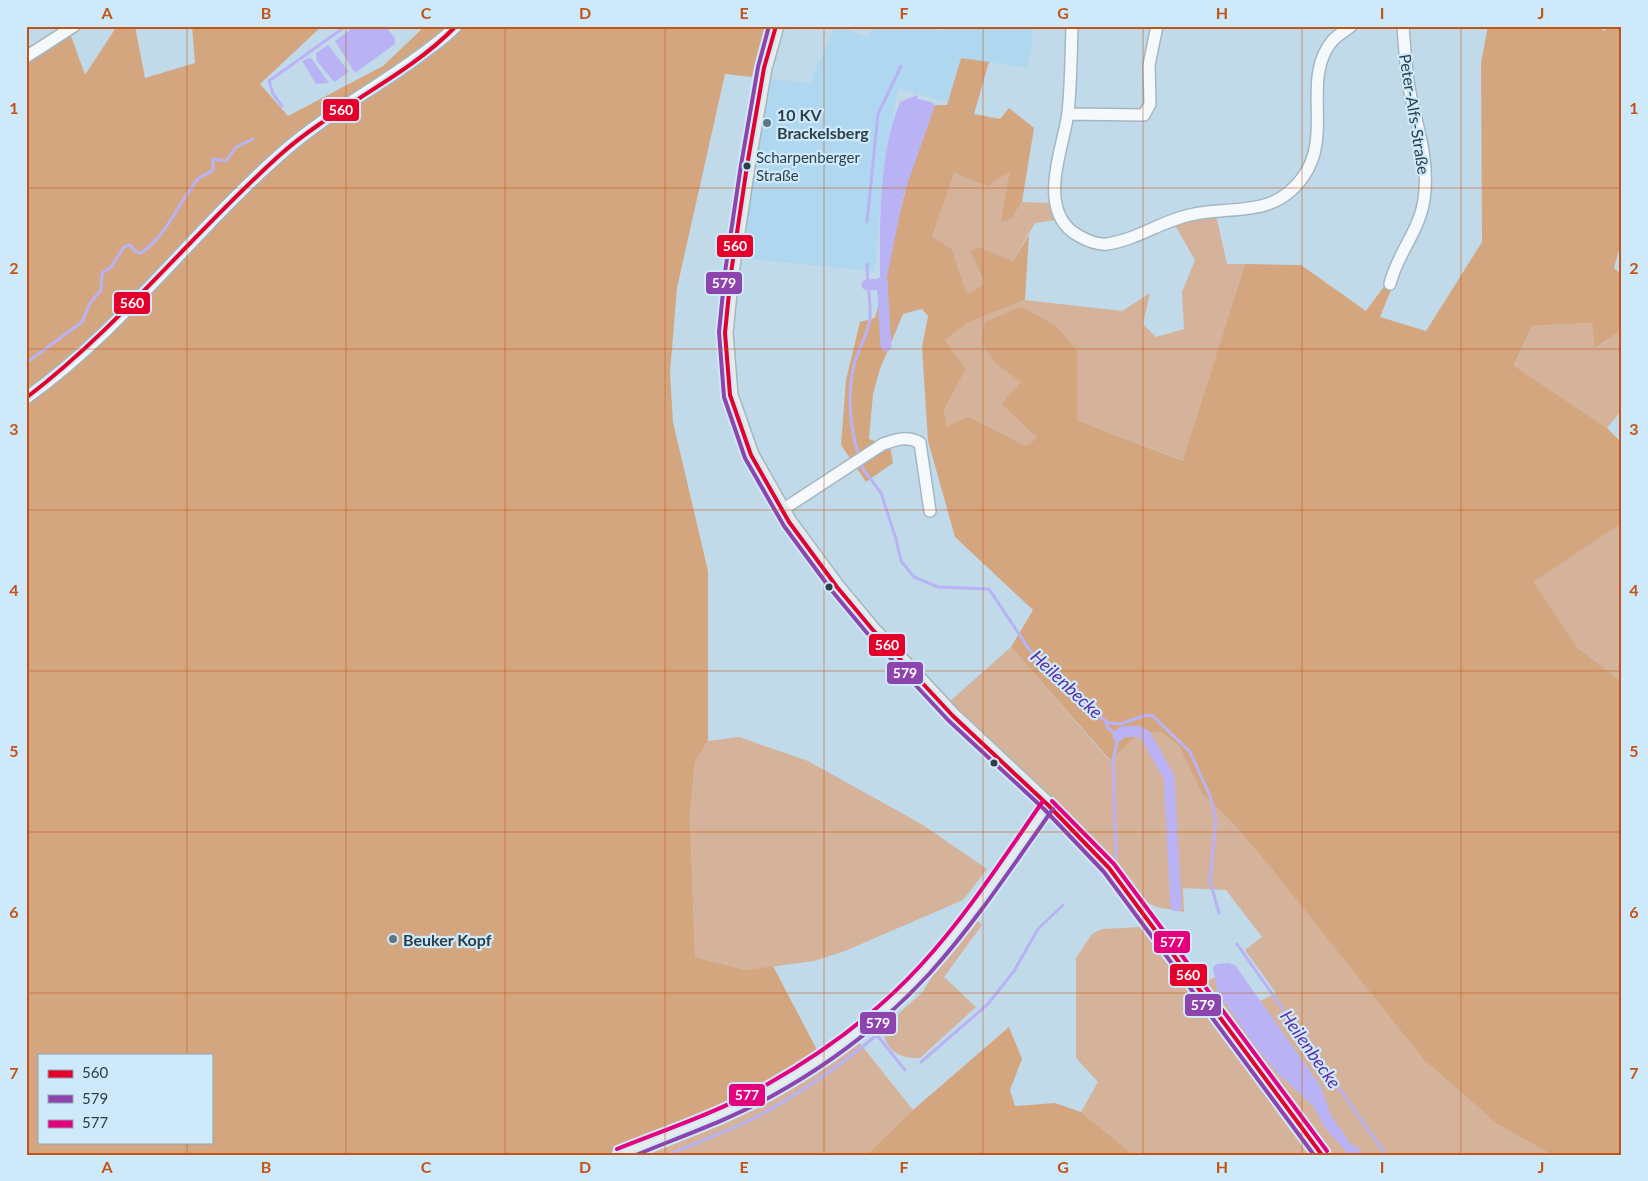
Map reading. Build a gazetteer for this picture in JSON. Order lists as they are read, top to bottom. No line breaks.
{"streets":{"street":["Peter-Alfs-Straße"]},"water":["Heilenbecke"],"places":["10 KV Brackelsberg","Scharpenberger Straße","Beuker Kopf"],"lines":["transit line 560","transit line 579","transit line 577"],"legend":["560","579","577"],"grid":{"columns":["A","B","C","D","E","F","G","H","I","J"],"rows":["1","2","3","4","5","6","7"]}}
